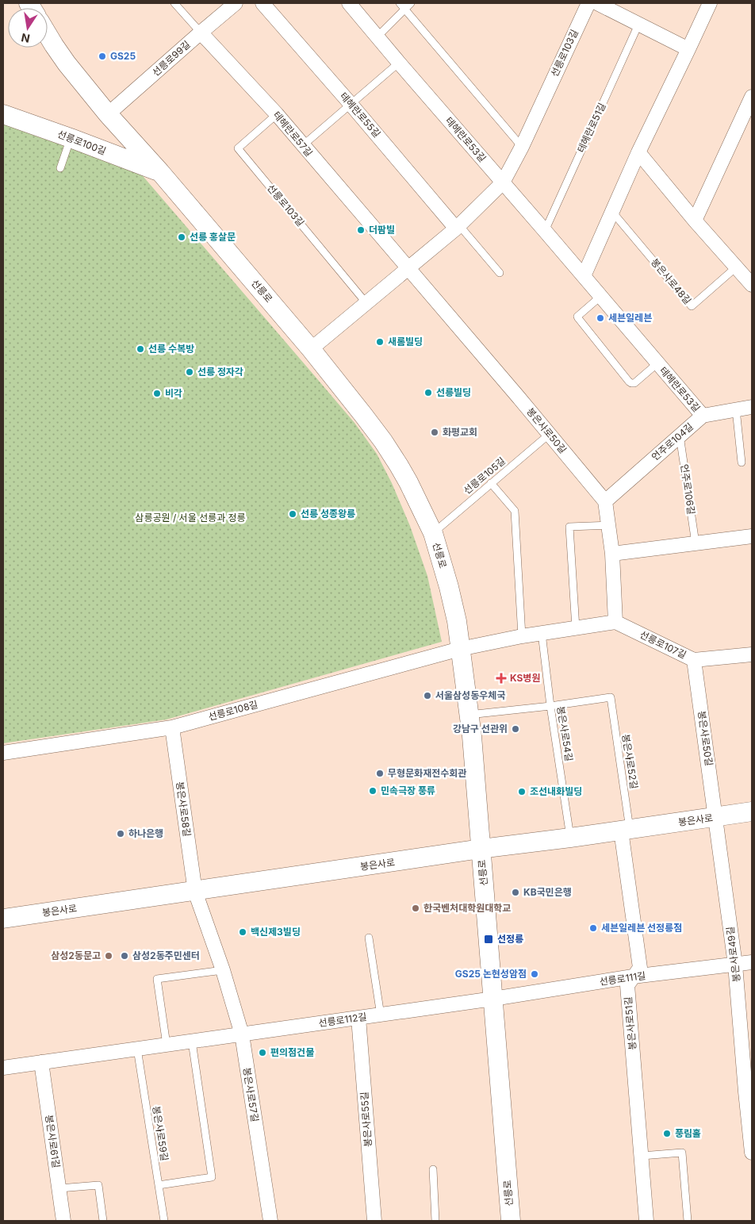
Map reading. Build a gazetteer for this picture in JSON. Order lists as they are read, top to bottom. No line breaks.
{"streets":{"main road":["선릉로100길","선릉로","봉은사로"],"street":["선릉로103길","선릉로99길","테헤란로55길","테헤란로57길","테헤란로53길","봉은사로50길","언주로104길","선릉로107길","선릉로108길","봉은사로58길","봉은사로49길","선릉로111길","선릉로112길","봉은사로51길","봉은사로57길","봉은사로55길","봉은사로61길"],"lane":["테헤란로51길","봉은사로48길","선릉로105길","언주로106길","봉은사로54길","봉은사로52길","봉은사로59길"]},"crossings":[["선릉로103길","테헤란로55길"],["선릉로103길","테헤란로57길"],["선릉로103길","테헤란로53길"],["선릉로103길","선릉로"],["선릉로103길","봉은사로50길"],["선릉로99길","테헤란로57길"],["선릉로99길","선릉로"],["테헤란로51길","테헤란로53길"],["테헤란로57길","봉은사로50길"],["테헤란로53길","언주로104길"],["선릉로100길","선릉로"],["선릉로","선릉로105길"],["선릉로","선릉로108길"],["선릉로","봉은사로"],["선릉로","선릉로111길"],["선릉로","선릉로112길"],["봉은사로50길","언주로104길"],["봉은사로50길","선릉로105길"],["봉은사로50길","선릉로107길"],["봉은사로50길","봉은사로"],["봉은사로50길","봉은사로49길"],["언주로104길","언주로106길"],["선릉로108길","봉은사로58길"],["봉은사로54길","봉은사로52길"],["봉은사로54길","봉은사로"],["봉은사로52길","봉은사로"],["봉은사로52길","봉은사로51길"],["봉은사로58길","봉은사로"],["봉은사로58길","봉은사로57길"],["봉은사로","봉은사로49길"],["봉은사로","봉은사로51길"],["봉은사로","봉은사로57길"],["봉은사로49길","선릉로111길"],["선릉로111길","선릉로112길"],["선릉로111길","봉은사로51길"],["선릉로112길","봉은사로57길"],["선릉로112길","봉은사로55길"],["선릉로112길","봉은사로59길"],["선릉로112길","봉은사로61길"]],"parks":["삼릉공원 / 서울 선릉과 정릉"],"places":{"other":["GS25","더팜빌","선릉 홍살문","세븐일레븐","새롬빌딩","선릉 수복방","선릉 정자각","선릉빌딩","비각","화평교회","선릉 성종왕릉","서울삼성동우체국","강남구 선관위","무형문화재전수회관","민속극장 풍류","조선내화빌딩","하나은행","KB국민은행","한국벤처대학원대학교","세븐일레븐 선정릉점","백신제3빌딩","삼성2동문고","삼성2동주민센터","GS25 논현성암점","편의점건물","풍림홀"],"health":["KS병원"],"transit":["선정릉"]},"north":"bottom"}
